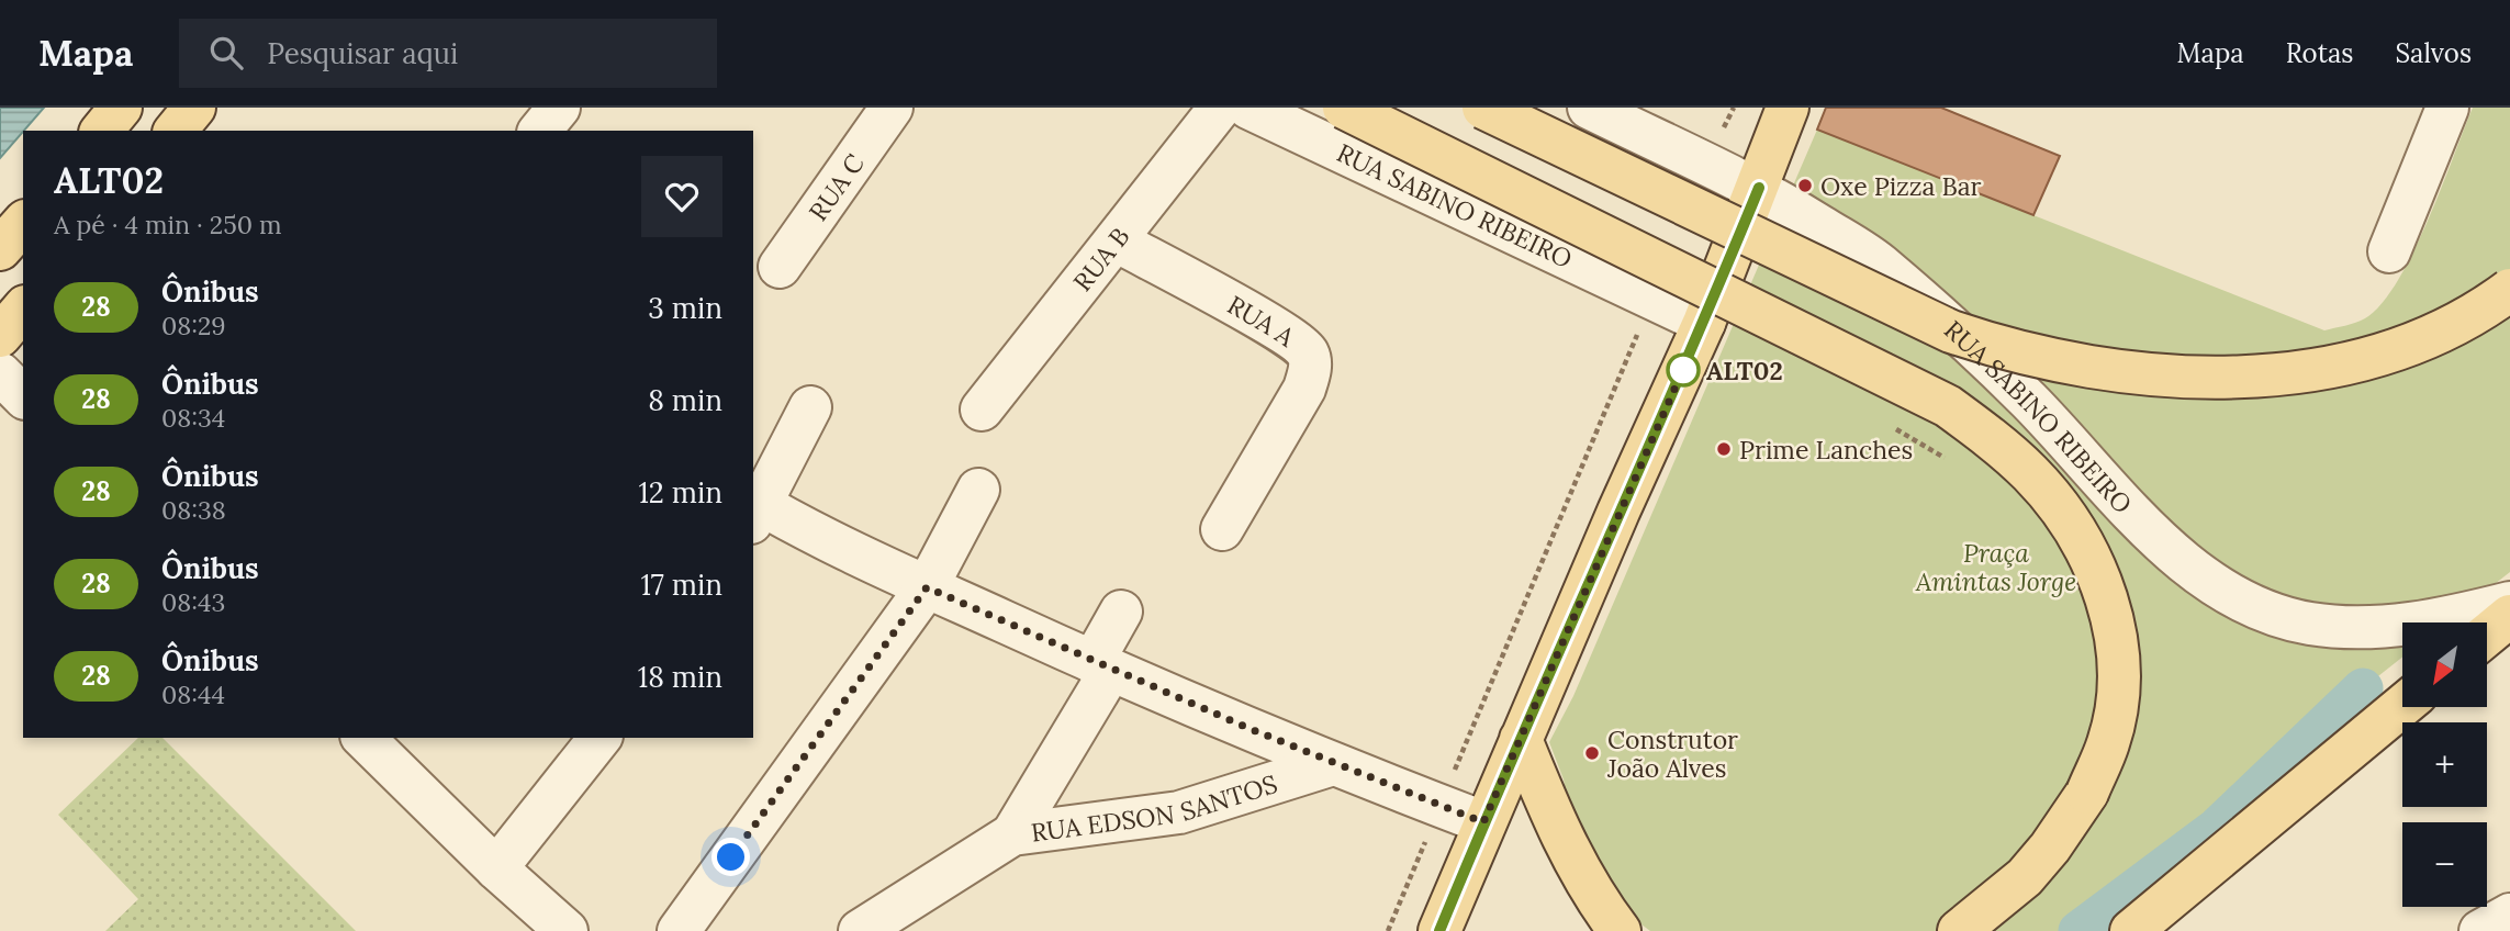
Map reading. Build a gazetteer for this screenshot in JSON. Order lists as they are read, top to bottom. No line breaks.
{"streets":{"street":["RUA C","RUA SABINO RIBEIRO","RUA B","RUA A","RUA EDSON SANTOS"]},"crossings":[["RUA B","RUA A"]],"parks":["Praça Amintas Jorge"],"places":["Oxe Pizza Bar","ALT02","Prime Lanches","Construtor João Alves"],"lines":["bus line 28"],"north":"bottom left","page":{"header":"Mapa","search":"Pesquisar aqui","nav":["Mapa","Rotas","Salvos"],"heading":["ALT02","A pé · 4 min · 250 m"],"list":[{"mark":"28","name":"Ônibus","note":"08:29","value":"3 min"},{"mark":"28","name":"Ônibus","note":"08:34","value":"8 min"},{"mark":"28","name":"Ônibus","note":"08:38","value":"12 min"},{"mark":"28","name":"Ônibus","note":"08:43","value":"17 min"},{"mark":"28","name":"Ônibus","note":"08:44","value":"18 min"}],"map_buttons":["+","−"]}}
